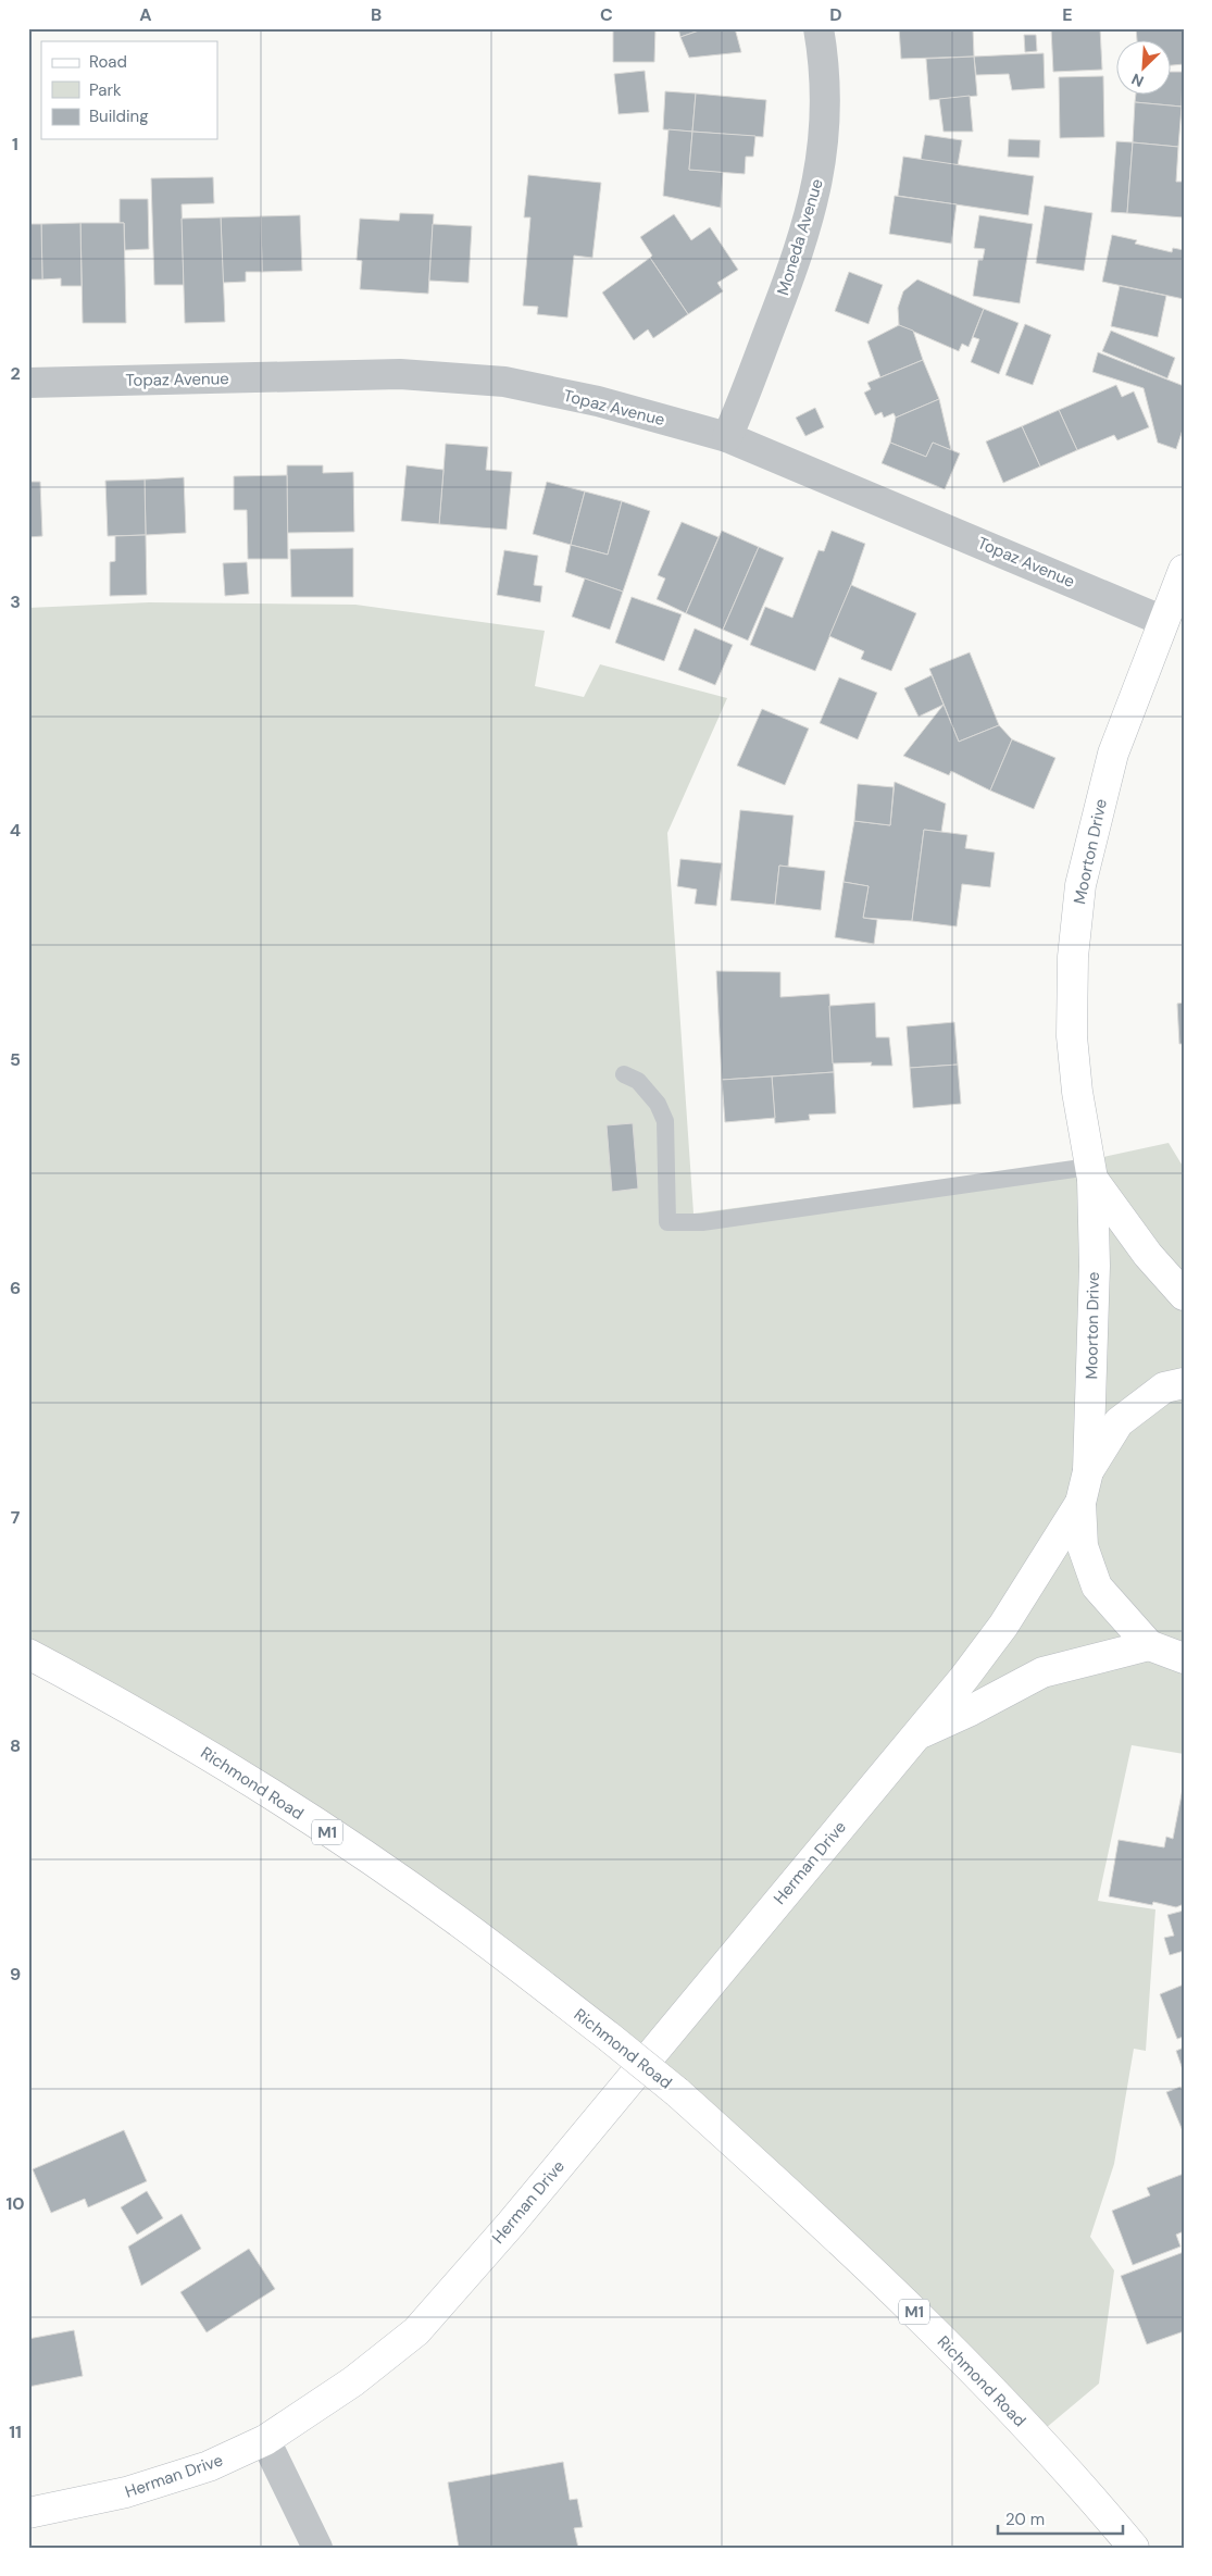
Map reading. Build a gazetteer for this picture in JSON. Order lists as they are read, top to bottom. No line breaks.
{"streets":{"main road":["Moorton Drive","Richmond Road","M1","Herman Drive"],"street":["Moneda Avenue","Topaz Avenue"]},"crossings":[["Moneda Avenue","Topaz Avenue"],["Topaz Avenue","Moorton Drive"]],"legend":["Road","Park","Building"],"scale_bar":"20 m","north":"bottom left","grid":{"columns":["A","B","C","D","E"],"rows":["1","2","3","4","5","6","7","8","9","10","11"]}}
